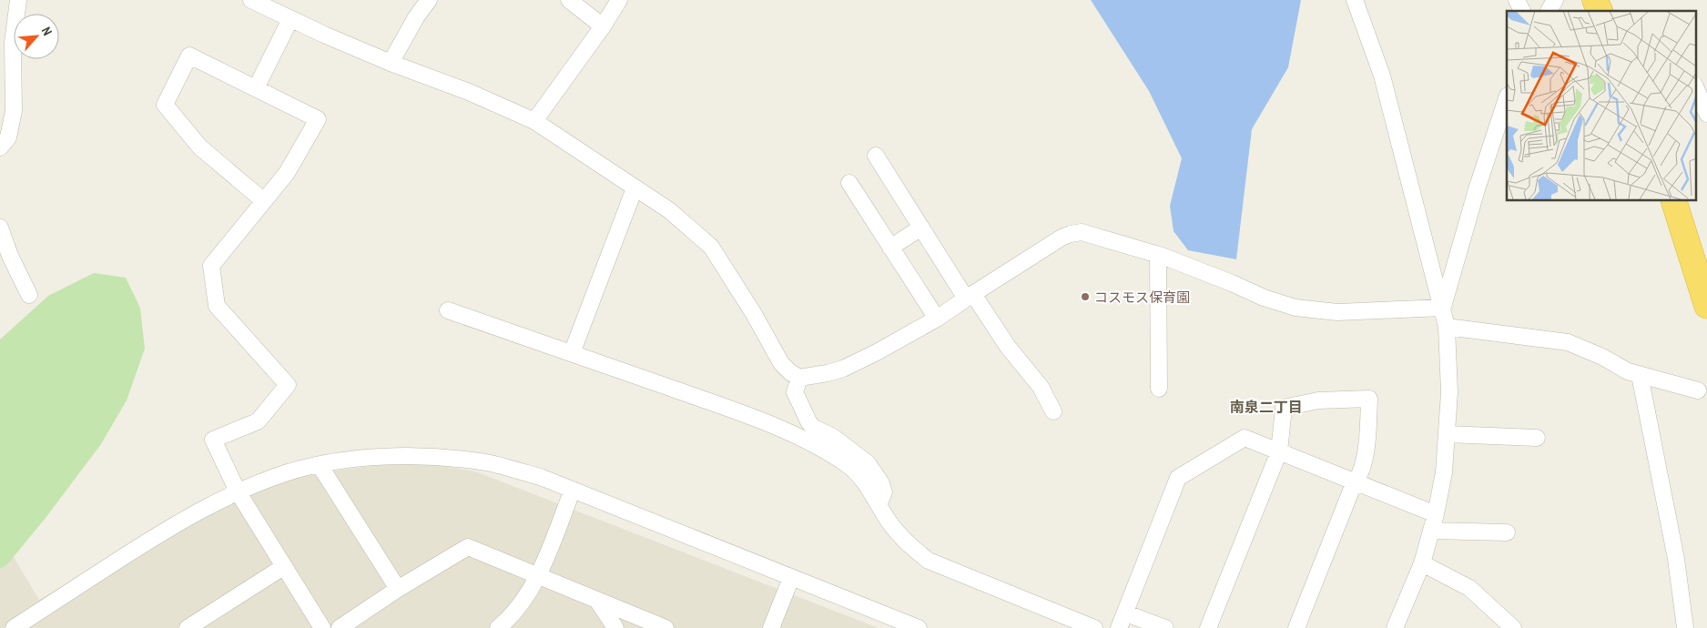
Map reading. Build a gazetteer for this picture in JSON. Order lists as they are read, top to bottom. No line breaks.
{"districts":["南泉二丁目"],"places":["コスモス保育園"],"north":"top right"}
